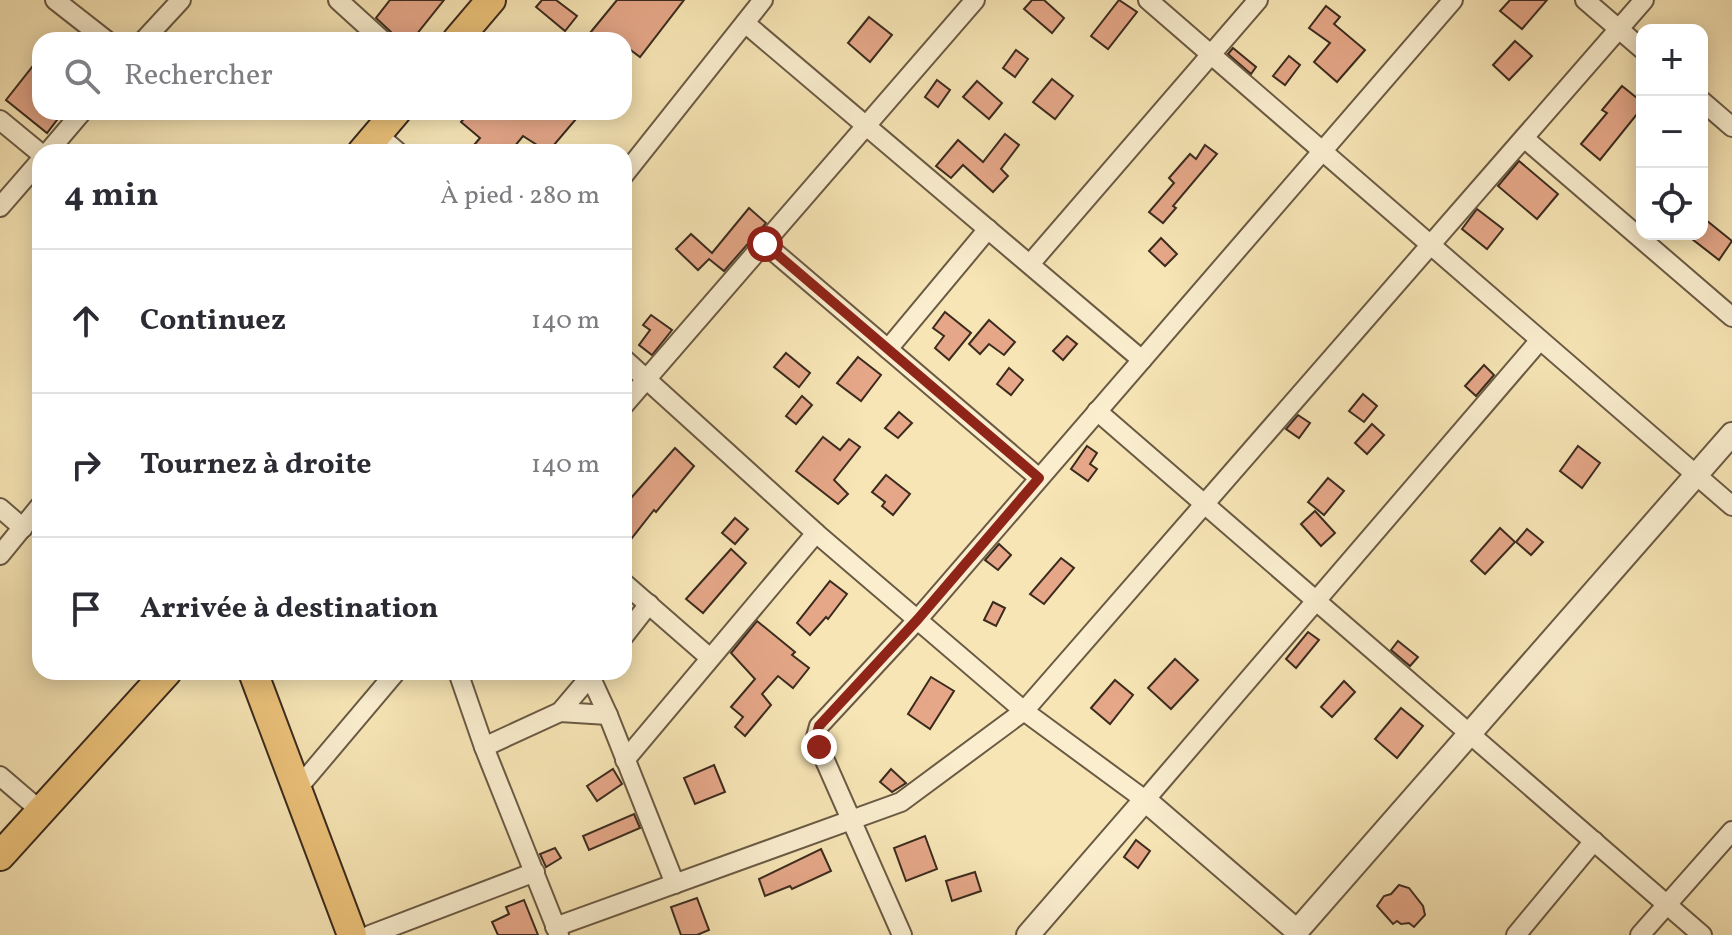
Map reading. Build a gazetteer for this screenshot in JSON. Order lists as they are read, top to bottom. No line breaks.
{"page":{"map_buttons":["+","−"],"search":"Rechercher","heading":["4 min","À pied · 280 m"],"list":[["Continuez","140 m"],["Tournez à droite","140 m"],"Arrivée à destination"]}}
